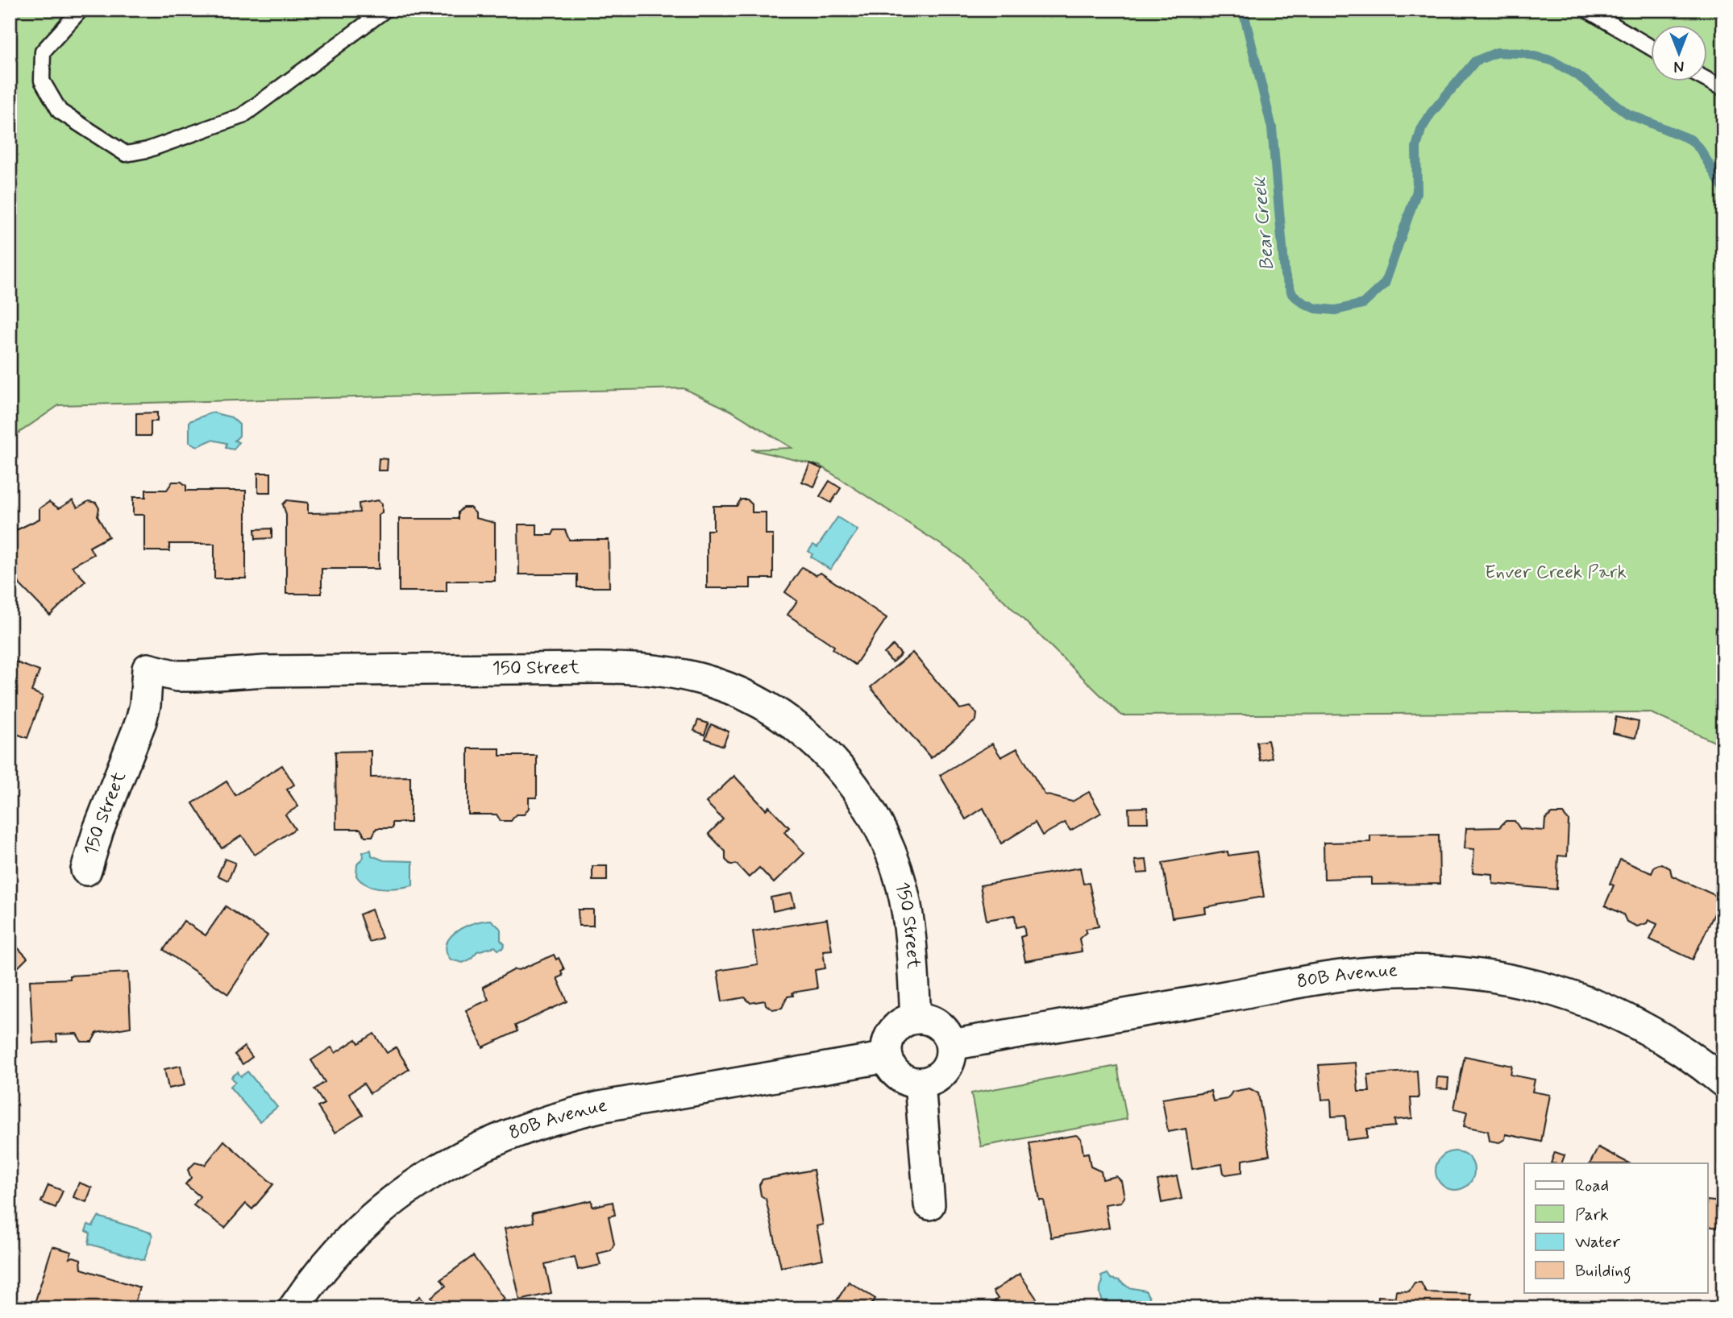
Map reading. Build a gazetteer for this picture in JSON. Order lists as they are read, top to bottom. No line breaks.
{"streets":{"street":["150 Street","80B Avenue"]},"crossings":[["150 Street","80B Avenue"]],"water":["Bear Creek"],"parks":["Enver Creek Park"],"legend":["Road","Park","Water","Building"],"north":"bottom"}
